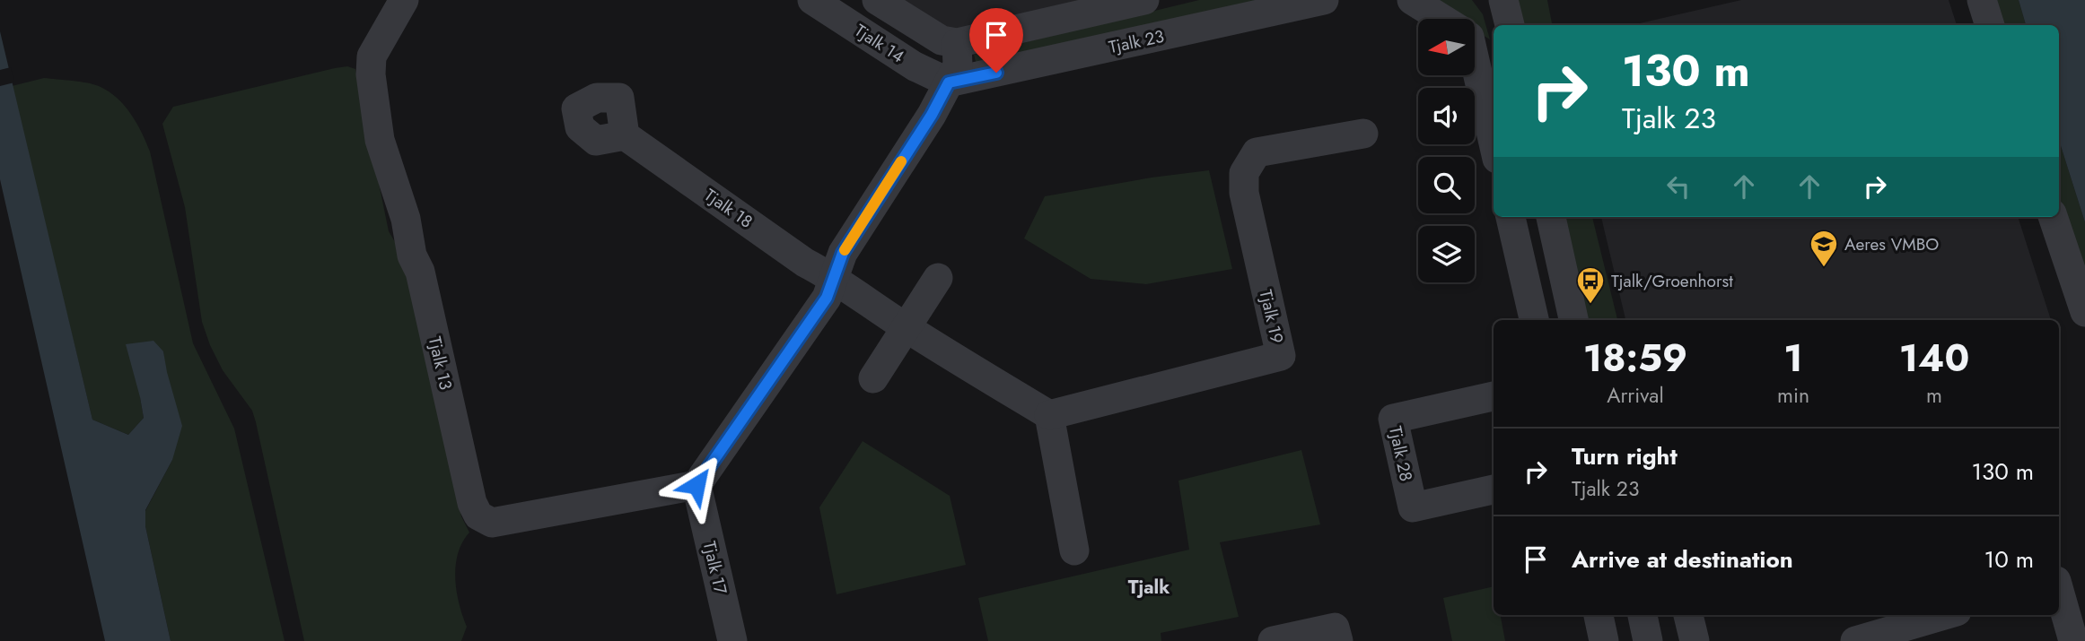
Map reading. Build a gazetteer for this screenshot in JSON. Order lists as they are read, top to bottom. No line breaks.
{"streets":{"street":["Tjalk 23","Tjalk 14","Tjalk 18","Tjalk 19","Tjalk 13","Tjalk 28","Tjalk 17"]},"crossings":[["Tjalk 23","Tjalk 14"],["Tjalk 13","Tjalk 17"]],"districts":["Tjalk"],"places":{"school or university":["Aeres VMBO"],"bus stop":["Tjalk/Groenhorst"]},"north":"left","page":{"turn":["130 m","Tjalk 23"],"eta":["18:59","Arrival","1","min","140","m"],"list":[{"name":"Turn right","note":"Tjalk 23","value":"130 m"},{"name":"Arrive at destination","value":"10 m"}]}}
